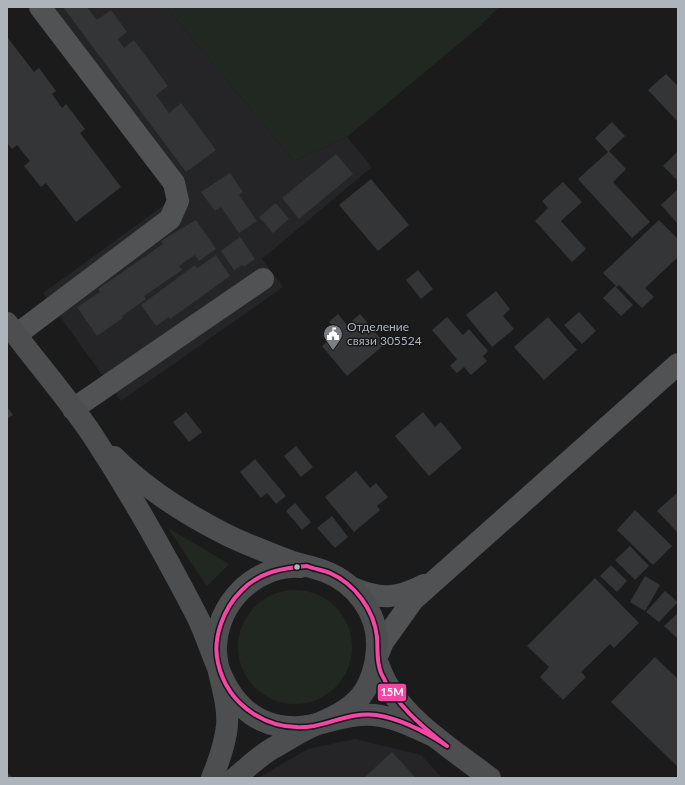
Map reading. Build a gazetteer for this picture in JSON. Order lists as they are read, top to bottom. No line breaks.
{"places":{"public building":["Отделение связи 305524"]},"lines":["transit line 15М"]}
